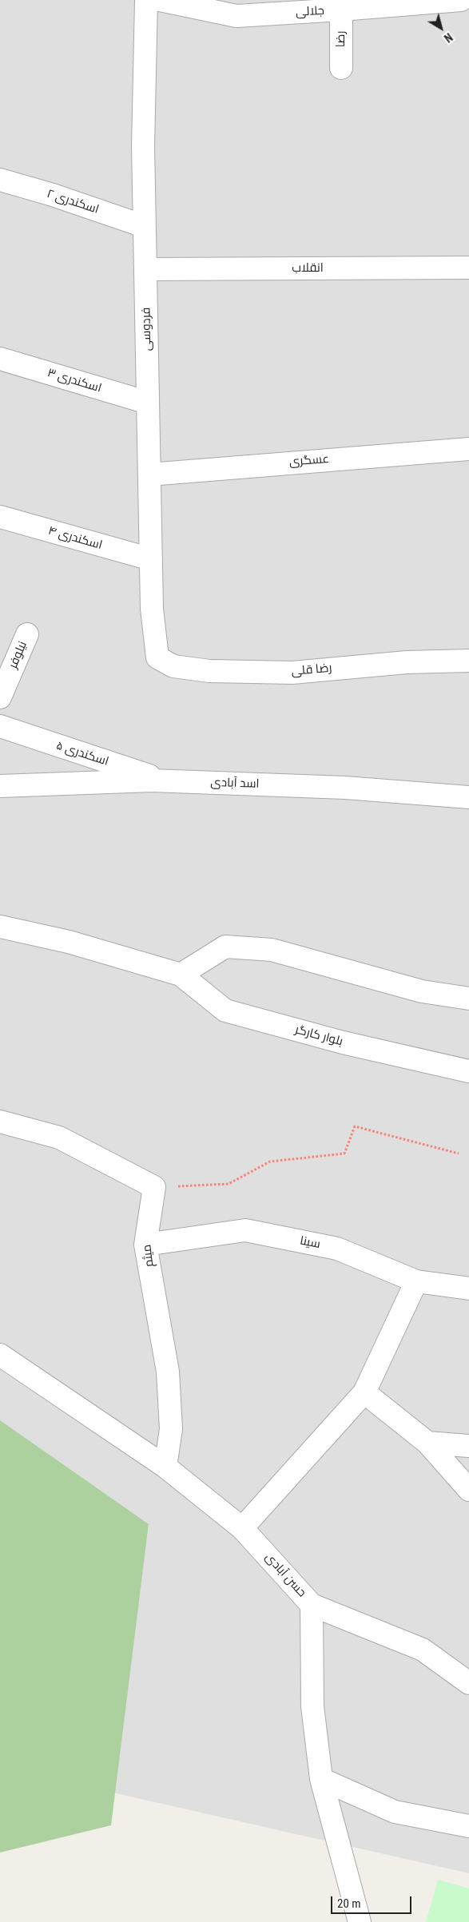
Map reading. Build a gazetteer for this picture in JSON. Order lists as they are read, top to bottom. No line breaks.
{"streets":{"street":["جلالی","رضا","اسکندری ۲","انقلاب","فردوسی","اسکندری ۳","عسگری","اسکندری ۴","نیلوفر","رضا قلی","اسکندری ۵","اسد آبادی","بلوار کارگر","سینا","میثم","حسن آبادی"]},"crossings":[["جلالی","رضا"],["اسکندری ۲","فردوسی"],["انقلاب","فردوسی"],["فردوسی","اسکندری ۳"],["فردوسی","عسگری"],["فردوسی","اسکندری ۴"],["فردوسی","رضا قلی"],["اسکندری ۵","اسد آبادی"],["سینا","میثم"],["میثم","حسن آبادی"]],"scale_bar":"20 m","north":"bottom right"}
